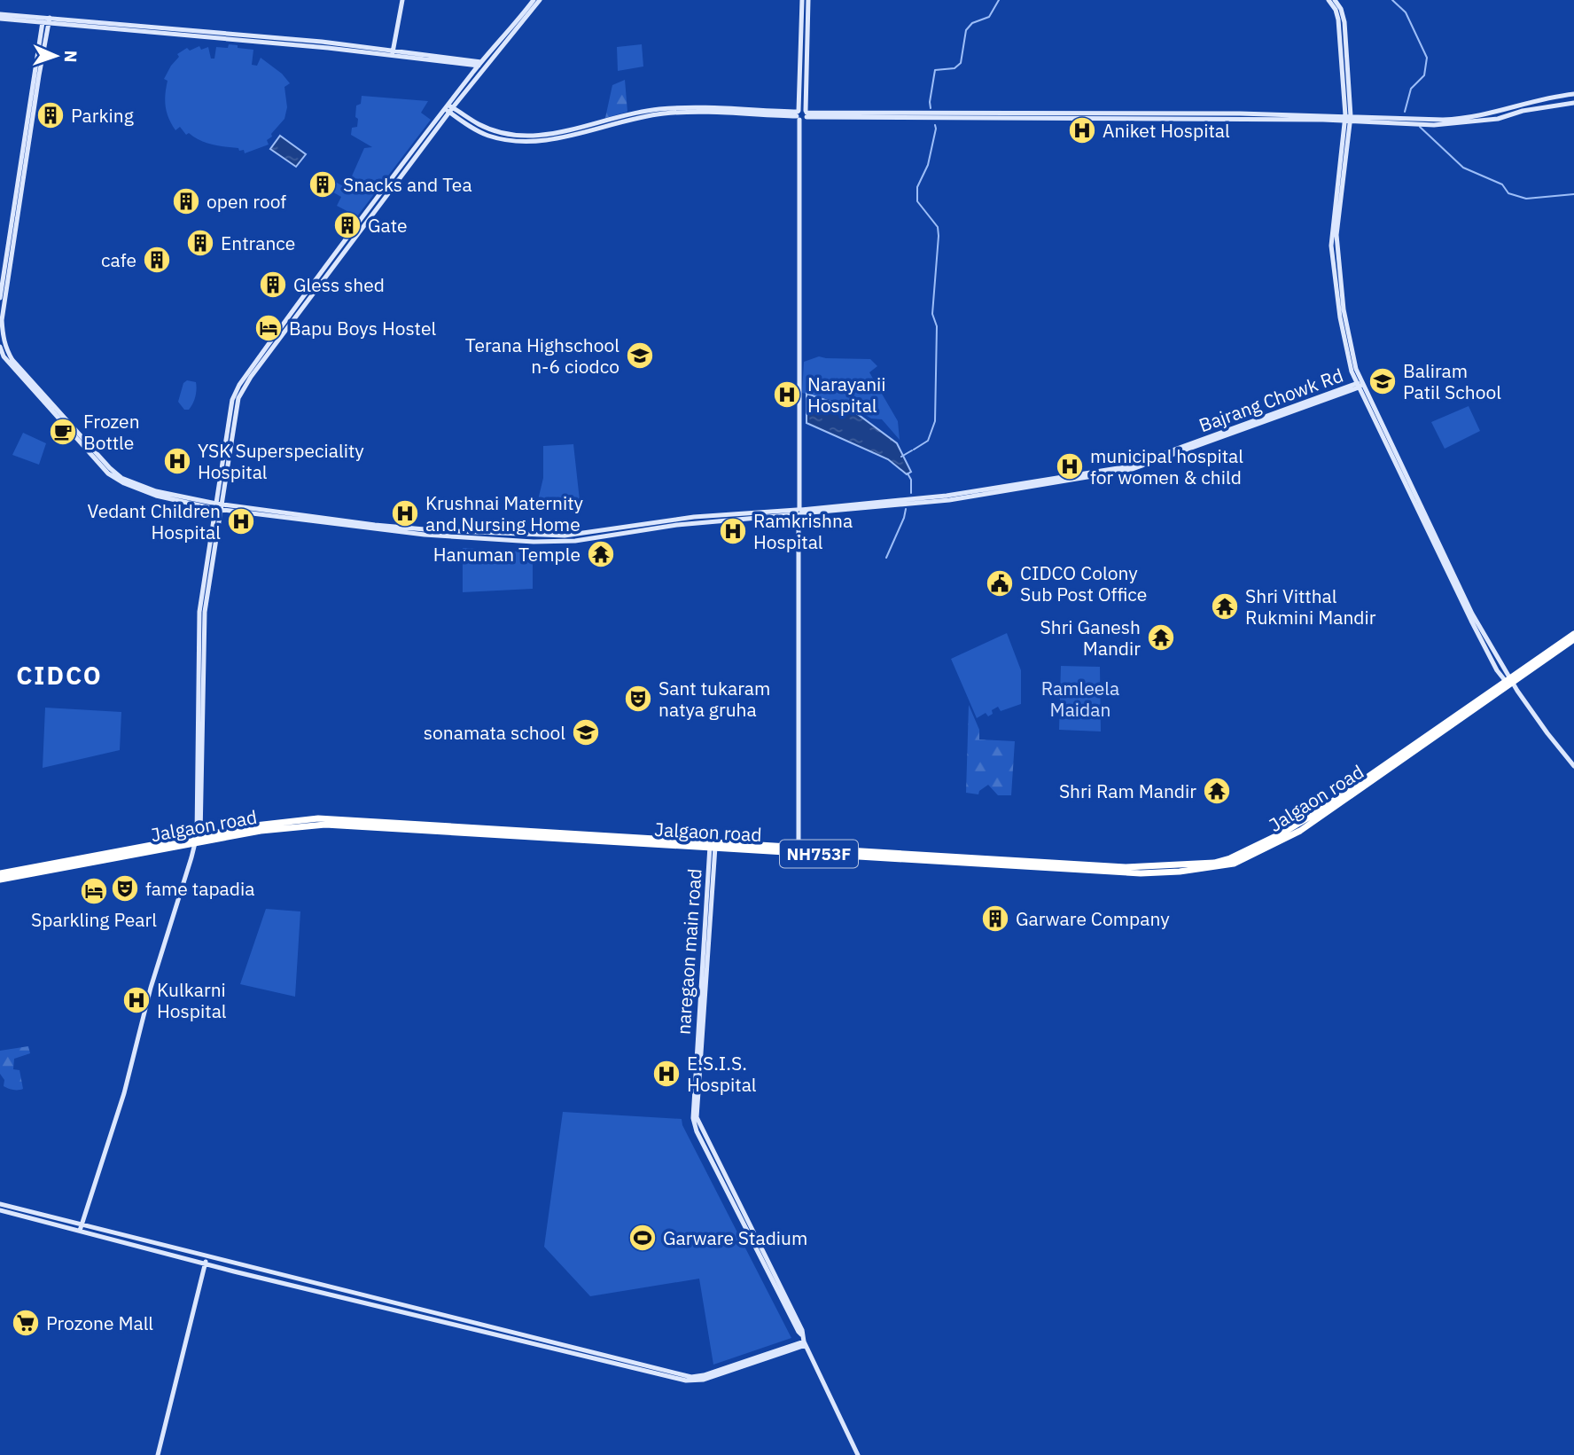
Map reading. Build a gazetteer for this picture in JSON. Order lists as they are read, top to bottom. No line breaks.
{"streets":{"highway":["Jalgaon road","NH753F"],"street":["Bajrang Chowk Rd","naregaon main road"]},"crossings":[["Jalgaon road","naregaon main road"]],"districts":["CIDCO"],"parks":["Ramleela Maidan"],"places":{"building":["Parking","Snacks and Tea","open roof","Gate","Entrance","cafe","Gless shed","Garware Company"],"hospital":["Aniket Hospital","Narayanii Hospital","YSK Superspeciality Hospital","municipal hospital for women & child","Krushnai Maternity and Nursing Home","Vedant Children Hospital","Ramkrishna Hospital","Kulkarni Hospital","E.S.I.S. Hospital"],"hotel":["Bapu Boys Hostel","Sparkling Pearl"],"school or university":["Terana Highschool n-6 ciodco","Baliram Patil School","sonamata school"],"cafe":["Frozen Bottle"],"temple":["Hanuman Temple","Shri Vitthal Rukmini Mandir","Shri Ganesh Mandir","Shri Ram Mandir"],"public building":["CIDCO Colony Sub Post Office"],"theatre":["Sant tukaram natya gruha","fame tapadia"],"sports":["Garware Stadium"],"supermarket":["Prozone Mall"]},"north":"right"}
